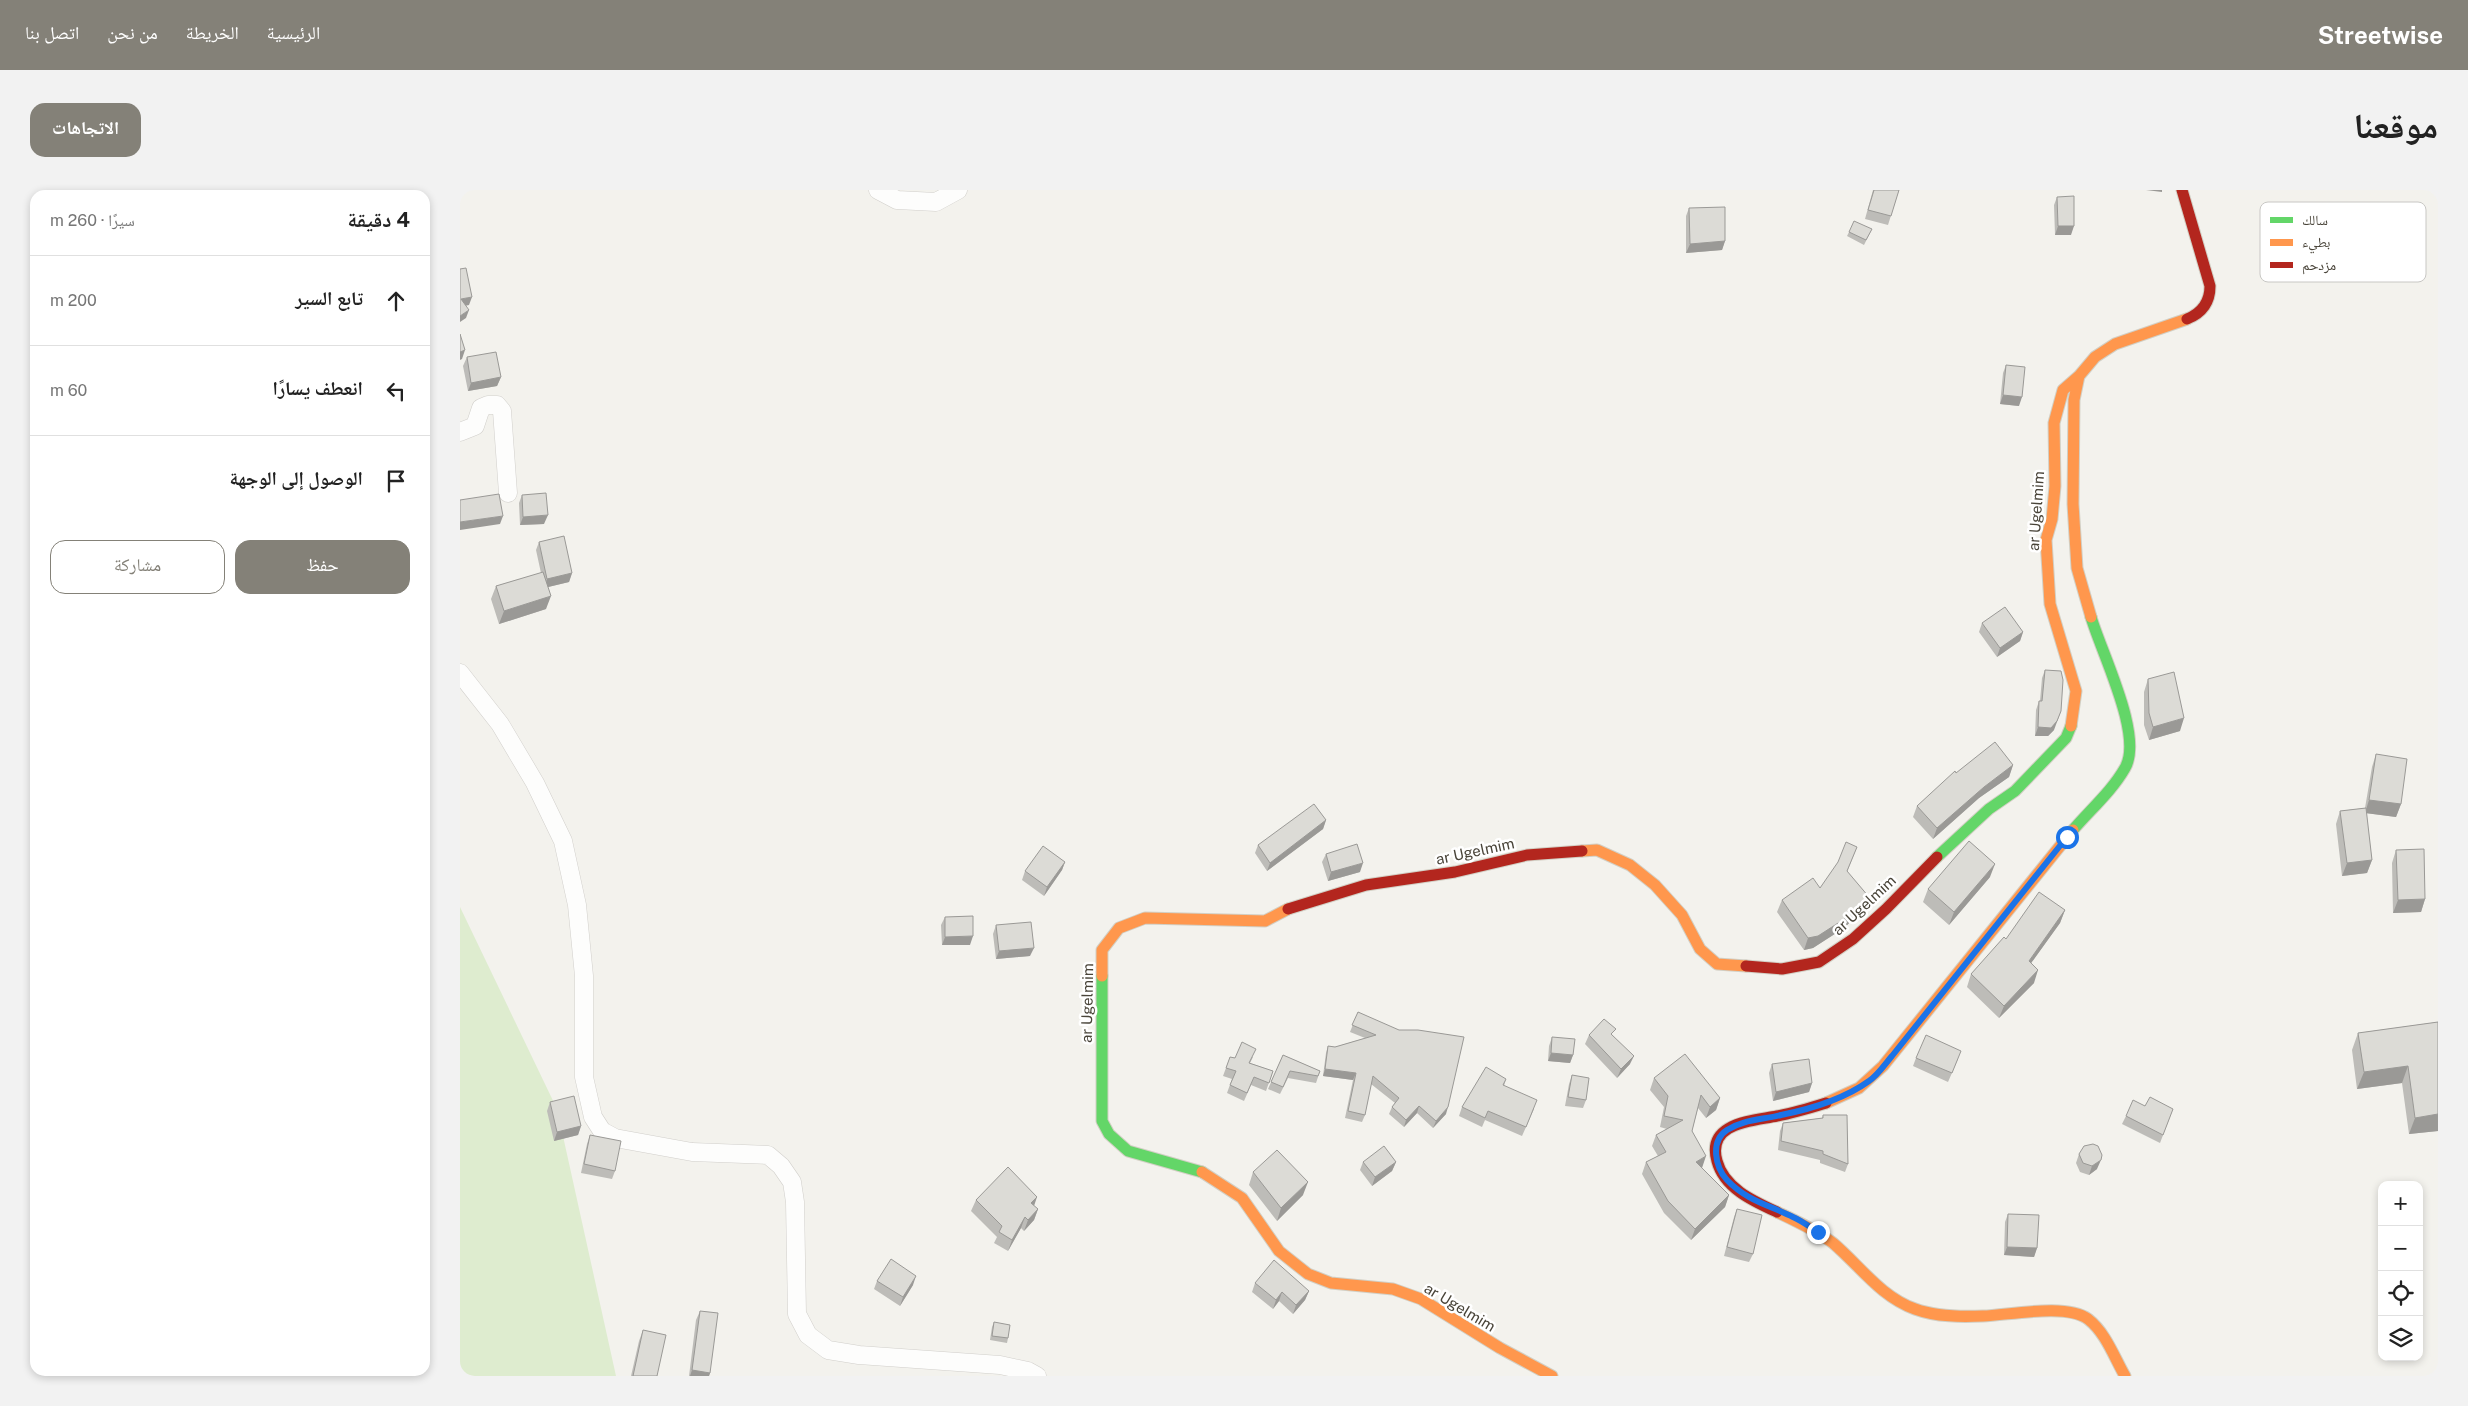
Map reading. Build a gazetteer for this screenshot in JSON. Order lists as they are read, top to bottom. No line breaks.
{"streets":{"street":["ar Ugelmim"]},"legend":["سالك","بطيء","مزدحم"],"page":{"header":"Streetwise","nav":["الرئيسية","الخريطة","من نحن","اتصل بنا"],"title":"موقعنا","buttons":["الاتجاهات",["حفظ","مشاركة"]],"heading":["4 دقيقة","سيرًا · 260 m"],"list":[["تابع السير","200 m"],["انعطف يسارًا","60 m"],"الوصول إلى الوجهة"],"map_buttons":["+","−"]}}
